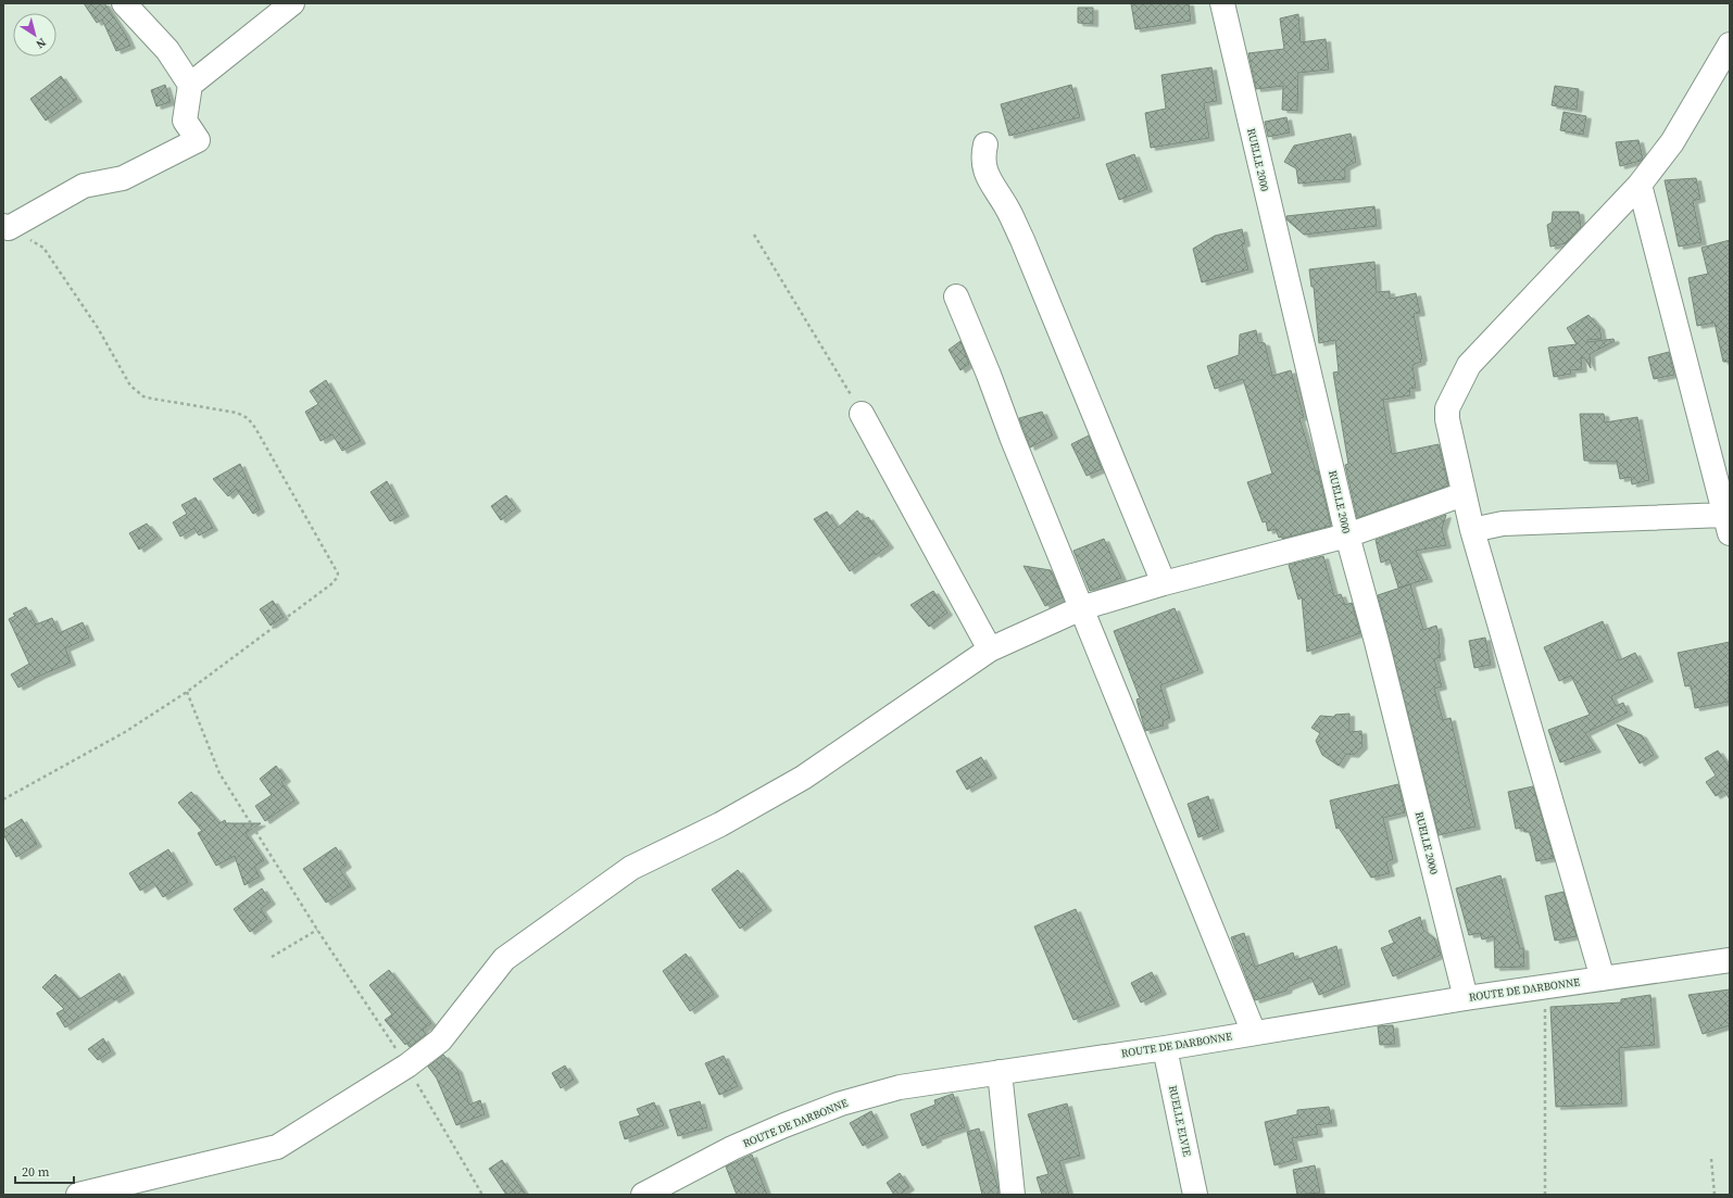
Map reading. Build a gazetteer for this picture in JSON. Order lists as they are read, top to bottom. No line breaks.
{"streets":{"street":["RUELLE 2000","ROUTE DE DARBONNE","RUELLE ELVIE"]},"crossings":[["RUELLE 2000","ROUTE DE DARBONNE"],["ROUTE DE DARBONNE","RUELLE ELVIE"]],"scale_bar":"20 m","north":"bottom right"}
